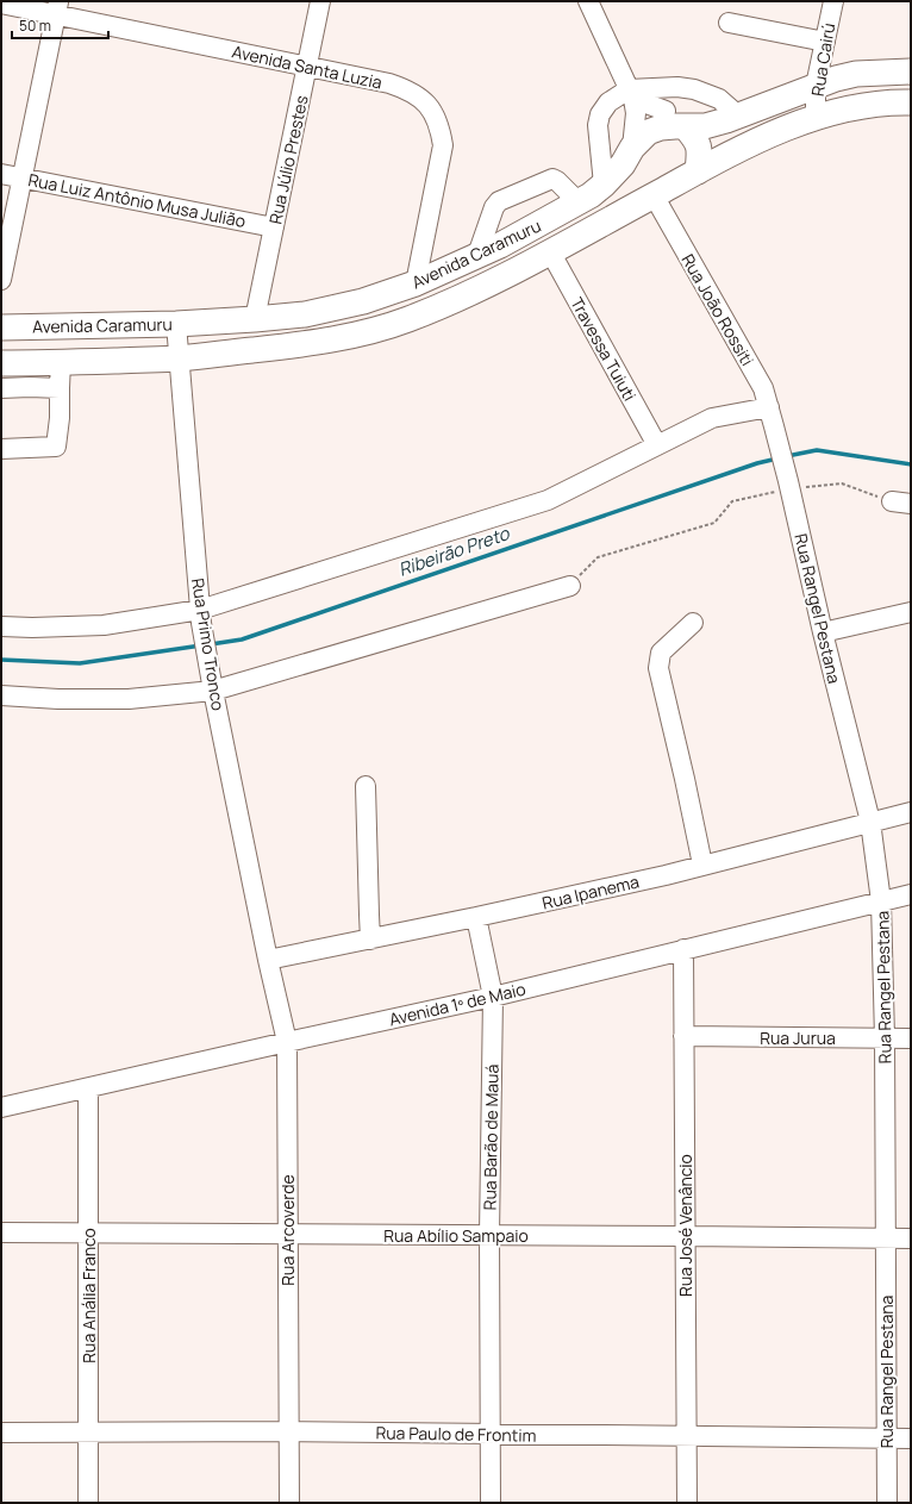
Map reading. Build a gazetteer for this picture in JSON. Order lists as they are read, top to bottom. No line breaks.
{"streets":{"main road":["Avenida Caramuru"],"street":["Rua Cairú","Avenida Santa Luzia","Rua Júlio Prestes","Rua Luiz Antônio Musa Julião","Rua João Rossiti","Travessa Tuiuti","Rua Rangel Pestana","Rua Primo Tronco","Rua Ipanema","Avenida 1º de Maio","Rua Jurua","Rua Barão de Mauá","Rua José Venâncio","Rua Arcoverde","Rua Abílio Sampaio","Rua Anália Franco","Rua Paulo de Frontim"]},"crossings":[["Rua Cairú","Avenida Caramuru"],["Avenida Santa Luzia","Rua Júlio Prestes"],["Avenida Santa Luzia","Avenida Caramuru"],["Rua Júlio Prestes","Rua Luiz Antônio Musa Julião"],["Rua Júlio Prestes","Avenida Caramuru"],["Avenida Caramuru","Rua João Rossiti"],["Avenida Caramuru","Travessa Tuiuti"],["Avenida Caramuru","Rua Primo Tronco"],["Rua João Rossiti","Rua Rangel Pestana"],["Rua Rangel Pestana","Rua Ipanema"],["Rua Rangel Pestana","Avenida 1º de Maio"],["Rua Rangel Pestana","Rua Jurua"],["Rua Rangel Pestana","Rua Abílio Sampaio"],["Rua Rangel Pestana","Rua Paulo de Frontim"],["Rua Primo Tronco","Rua Ipanema"],["Rua Primo Tronco","Rua Arcoverde"],["Rua Ipanema","Rua Barão de Mauá"],["Rua Ipanema","Rua Arcoverde"],["Avenida 1º de Maio","Rua Barão de Mauá"],["Avenida 1º de Maio","Rua José Venâncio"],["Avenida 1º de Maio","Rua Arcoverde"],["Avenida 1º de Maio","Rua Anália Franco"],["Rua Jurua","Rua José Venâncio"],["Rua Barão de Mauá","Rua Abílio Sampaio"],["Rua Barão de Mauá","Rua Paulo de Frontim"],["Rua José Venâncio","Rua Abílio Sampaio"],["Rua José Venâncio","Rua Paulo de Frontim"],["Rua Arcoverde","Rua Abílio Sampaio"],["Rua Arcoverde","Rua Paulo de Frontim"],["Rua Abílio Sampaio","Rua Anália Franco"],["Rua Anália Franco","Rua Paulo de Frontim"]],"water":["Ribeirão Preto"],"scale_bar":"50 m"}
